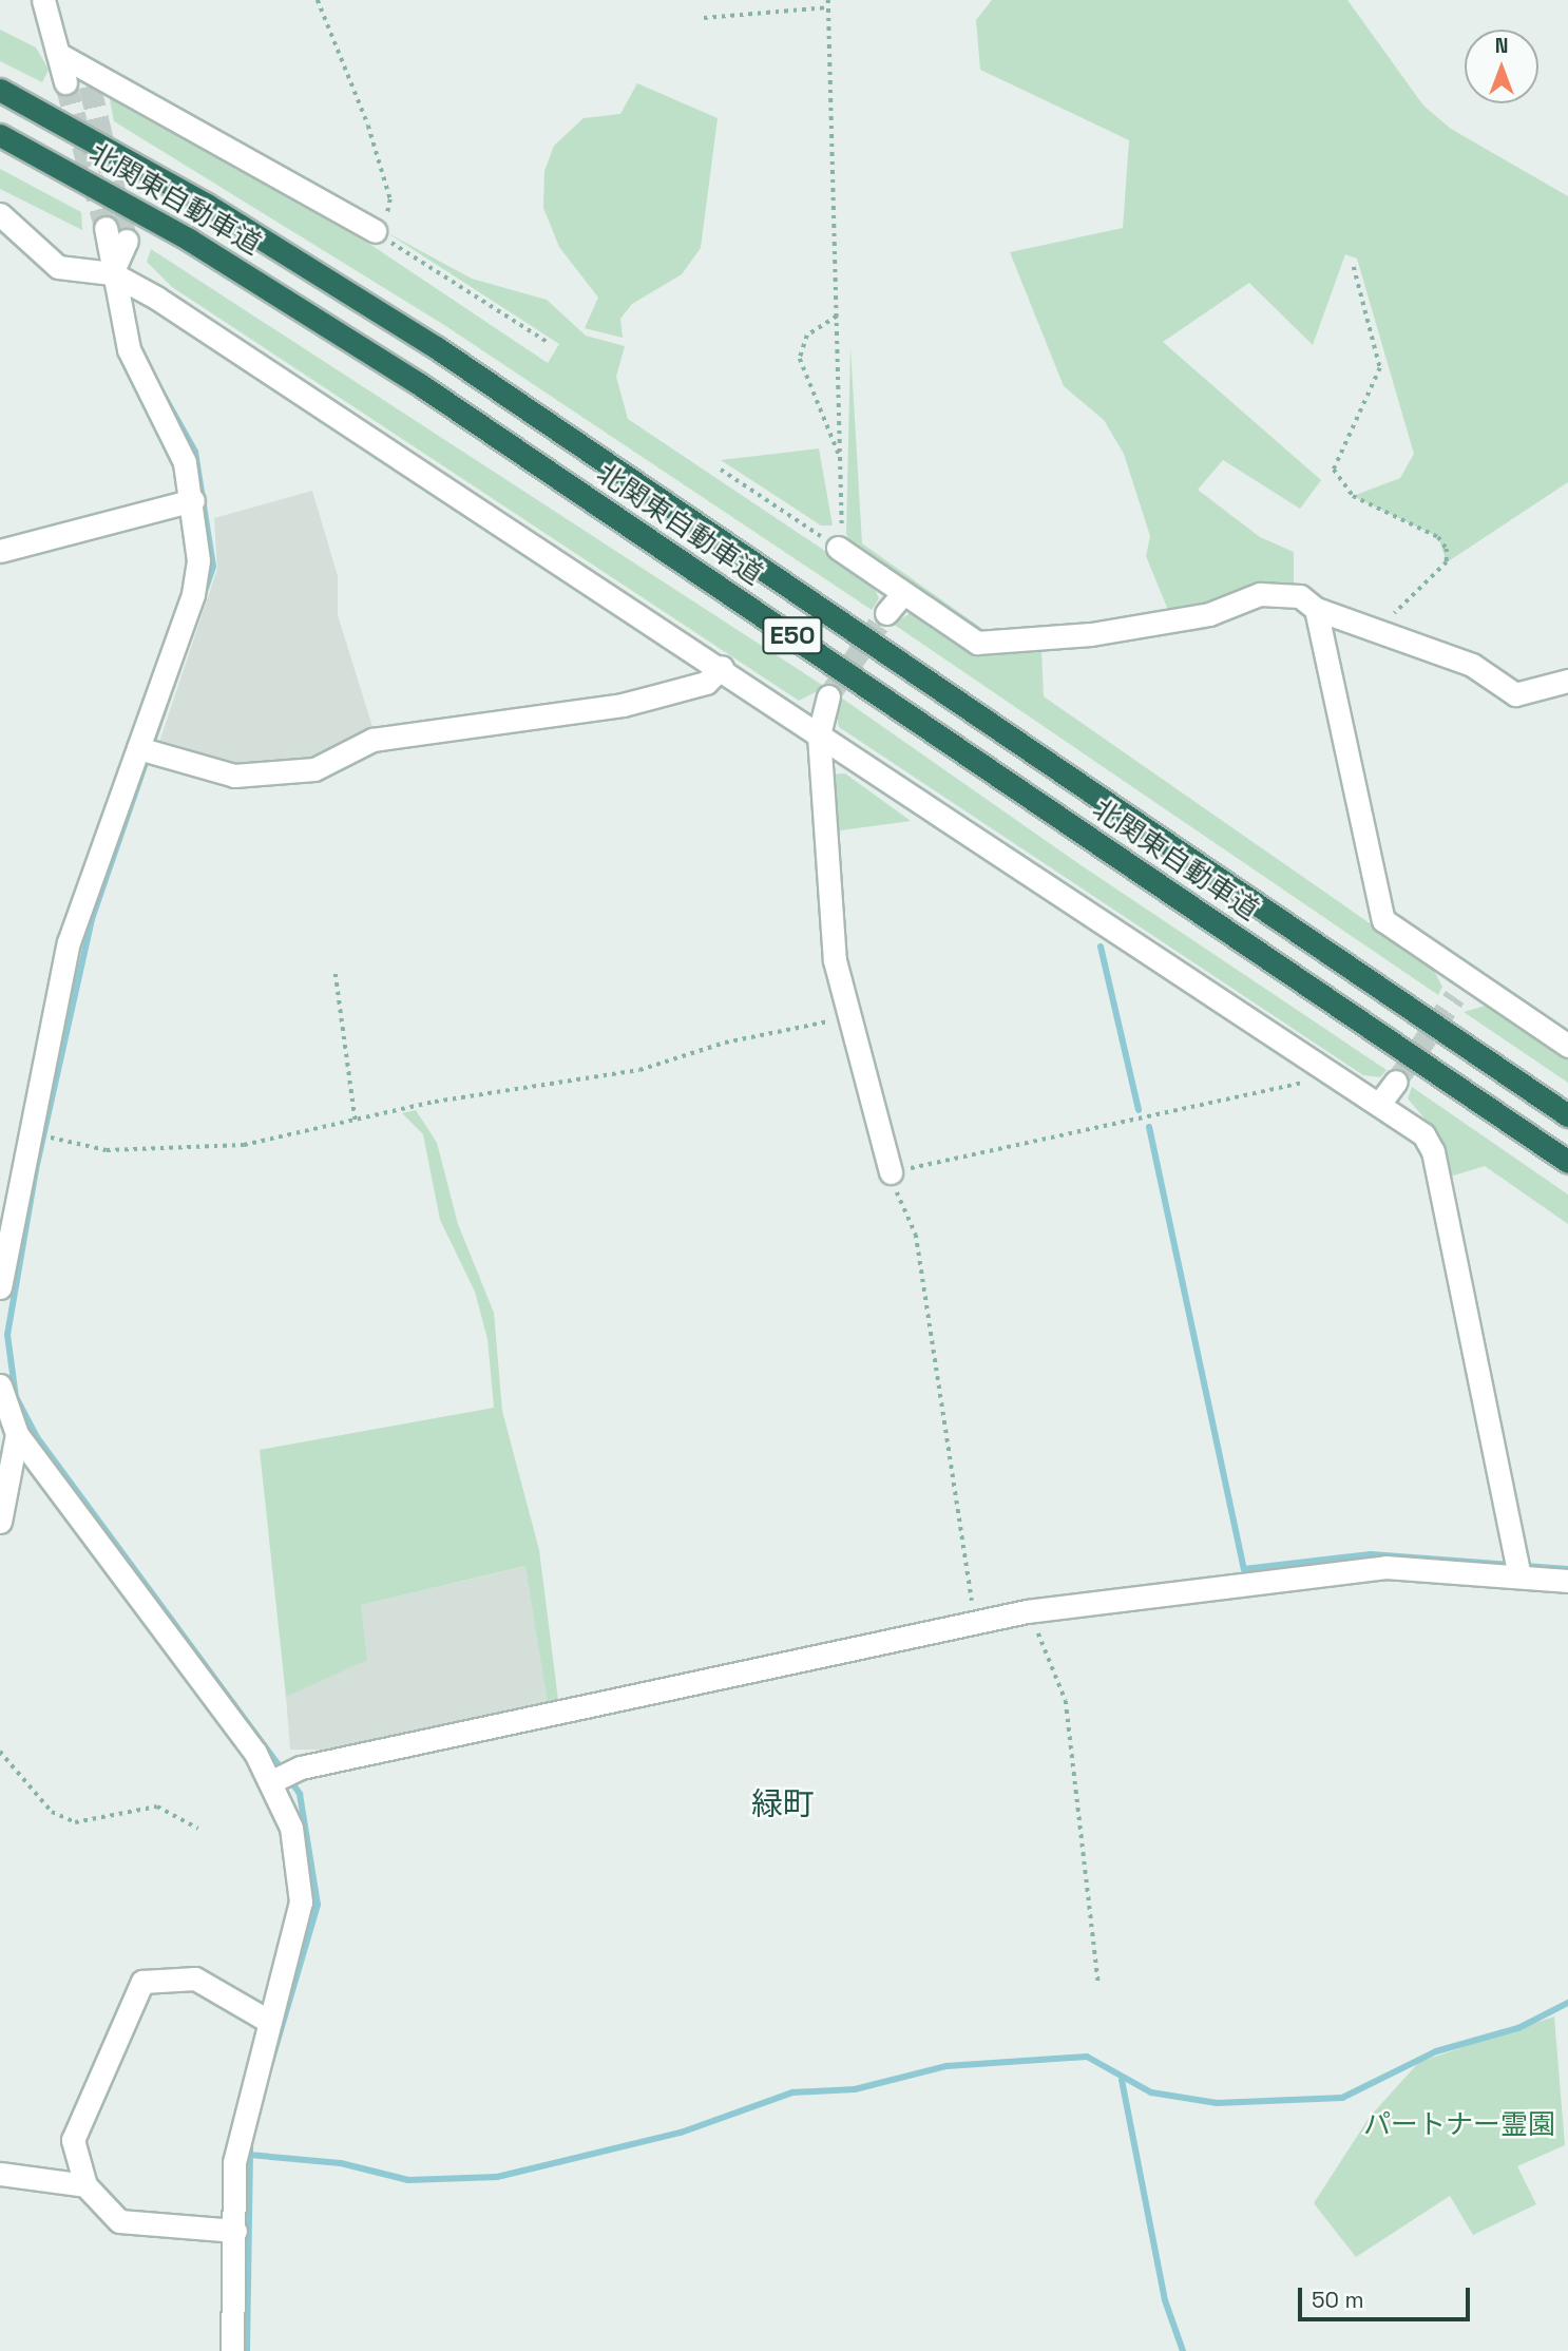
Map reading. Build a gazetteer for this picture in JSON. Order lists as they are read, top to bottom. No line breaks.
{"streets":{"highway":["北関東自動車道","E50"]},"districts":["緑町"],"parks":["パートナー霊園"],"scale_bar":"50 m","north":"top"}
